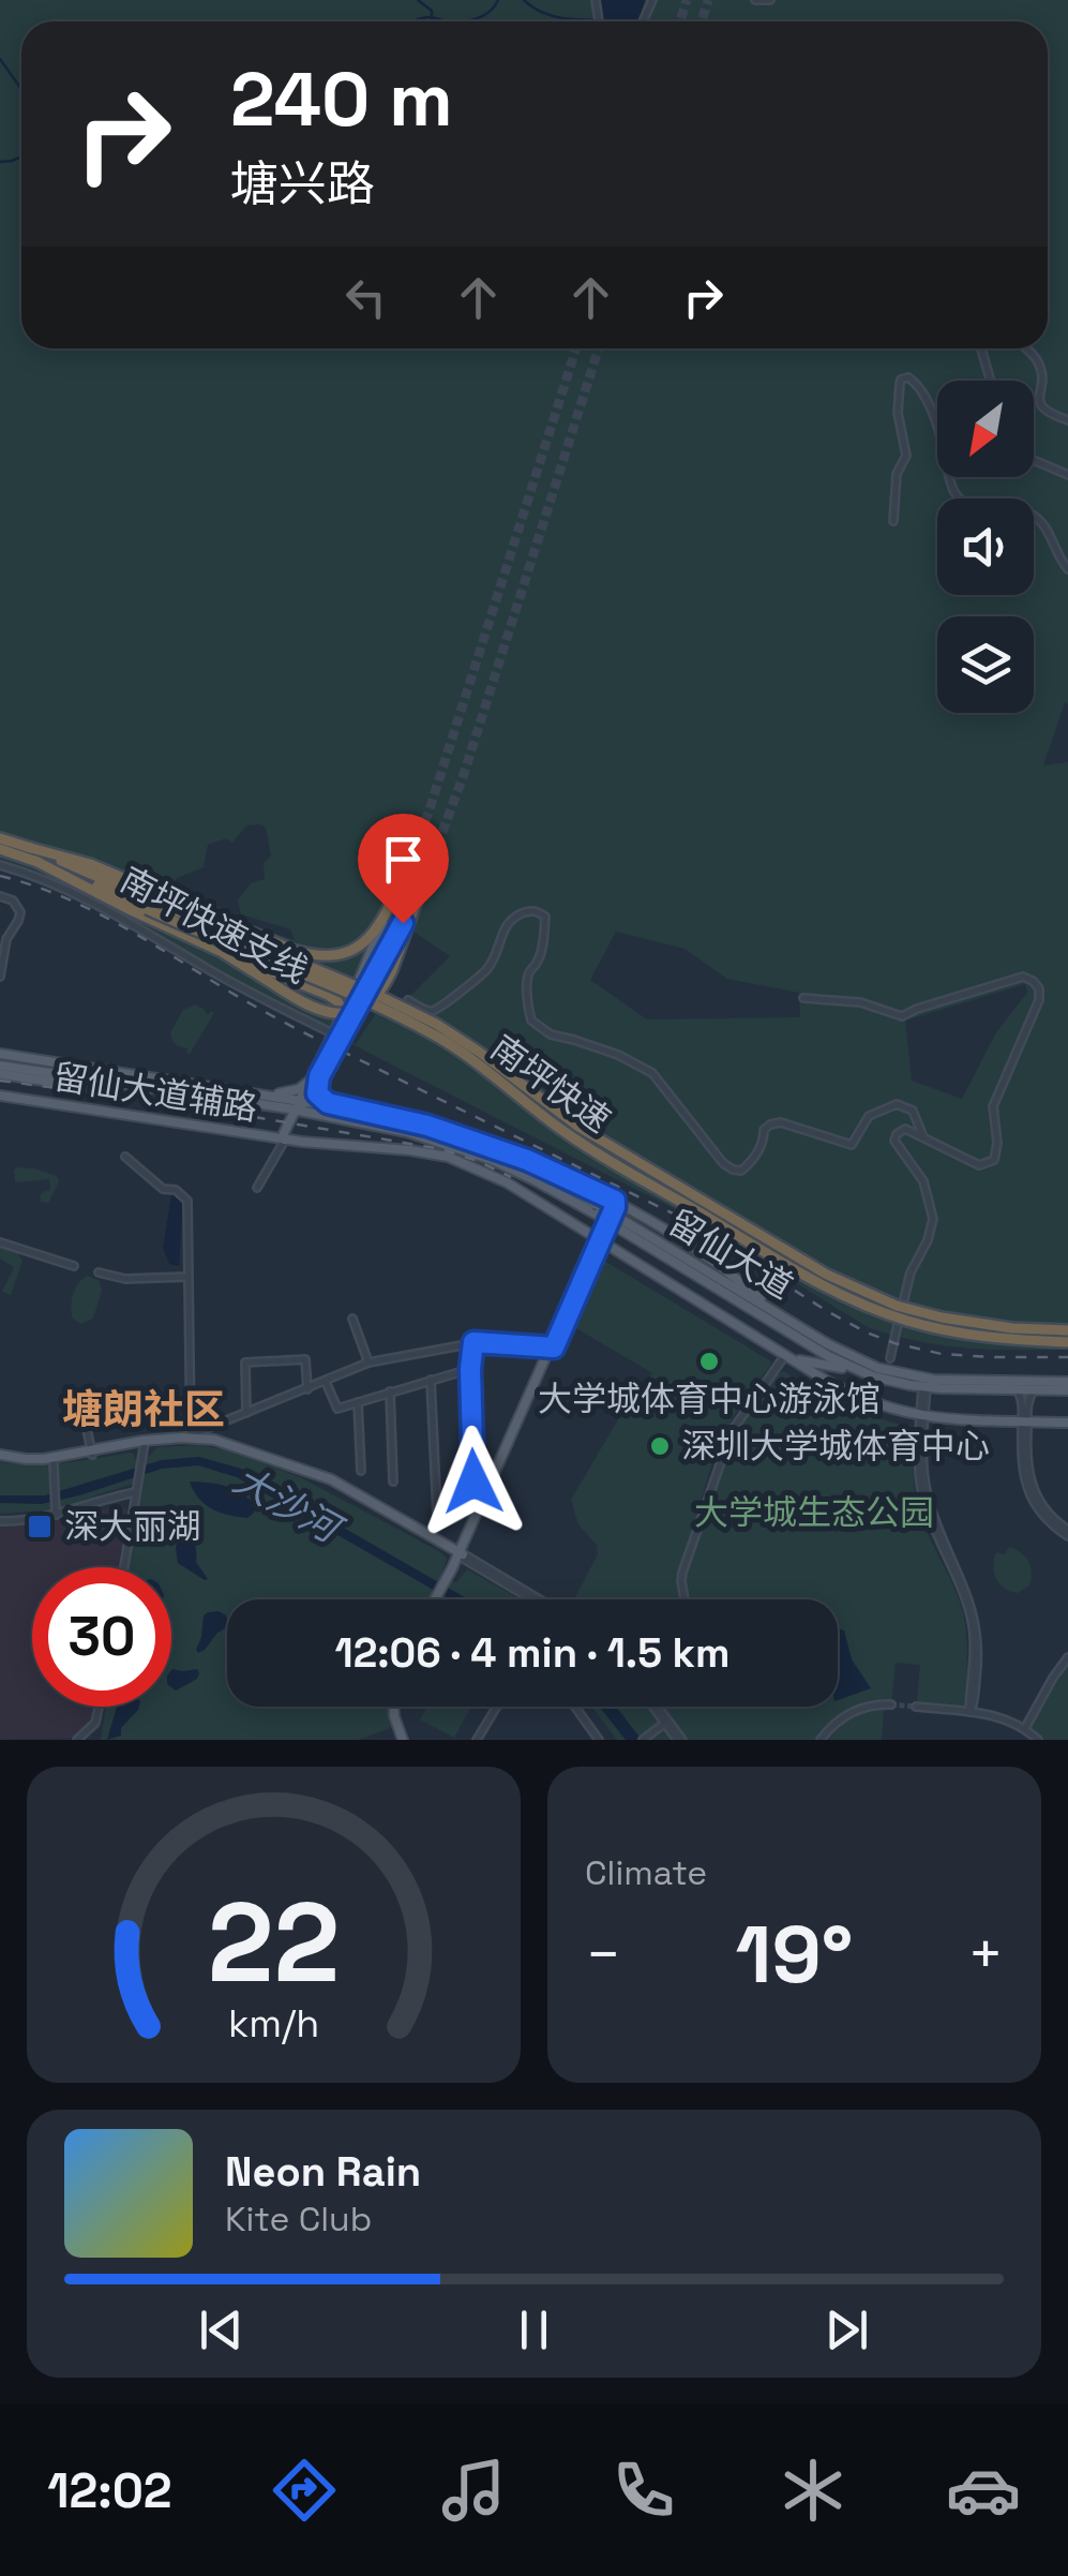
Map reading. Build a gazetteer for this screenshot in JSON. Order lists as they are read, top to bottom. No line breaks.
{"streets":{"highway":["南坪快速支线","南坪快速"],"main road":["留仙大道辅路","留仙大道"]},"crossings":[["南坪快速支线","南坪快速"]],"districts":["塘朗社区"],"water":["大沙河"],"parks":["大学城生态公园"],"places":{"other":["大学城体育中心游泳馆","深圳大学城体育中心"],"transit":["深大丽湖"]},"north":"bottom left","page":{"turn":["240 m","塘兴路"],"limit":"30","trip":"12:06 · 4 min · 1.5 km","tile":"Climate","heat":["−","19°","+"],"song":["Neon Rain","Kite Club"],"tabs":"12:02","gauge":["22","km/h"]}}
